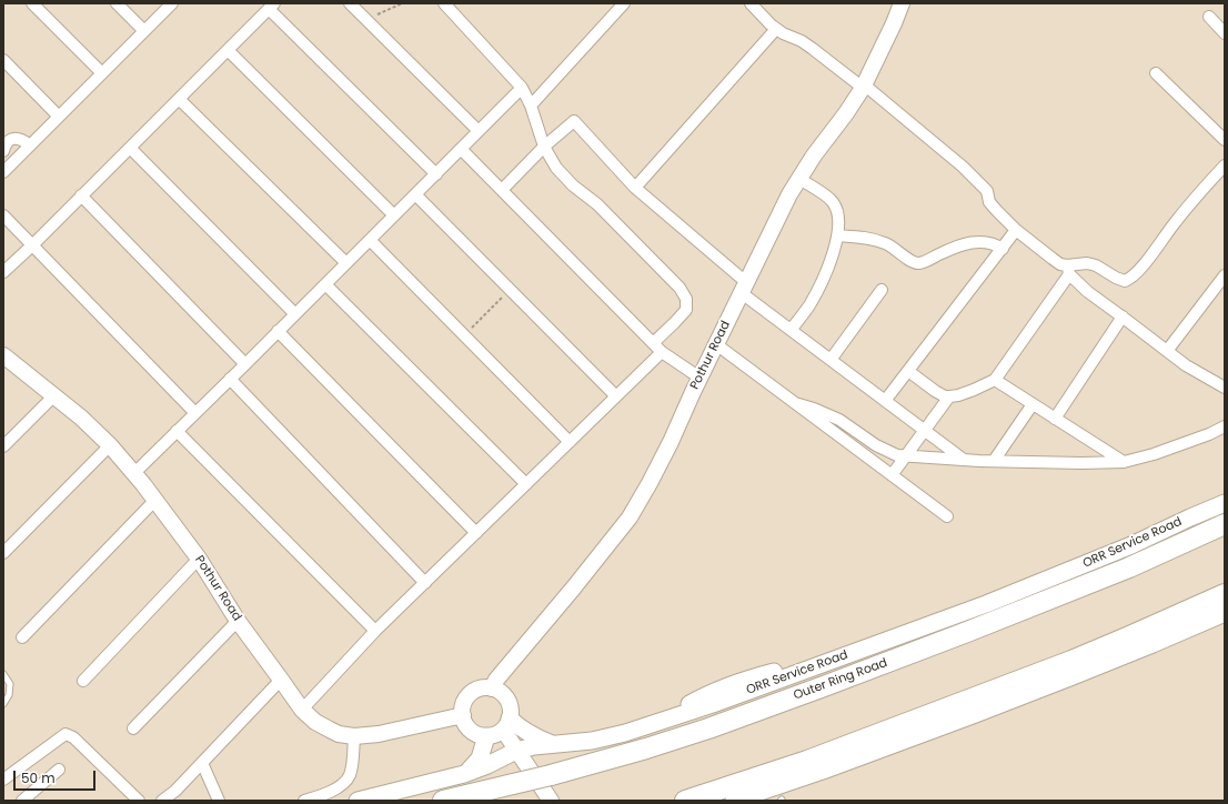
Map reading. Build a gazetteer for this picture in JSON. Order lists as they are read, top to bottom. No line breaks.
{"streets":{"highway":["Outer Ring Road"],"main road":["ORR Service Road"],"street":["Pothur Road"]},"scale_bar":"50 m"}
